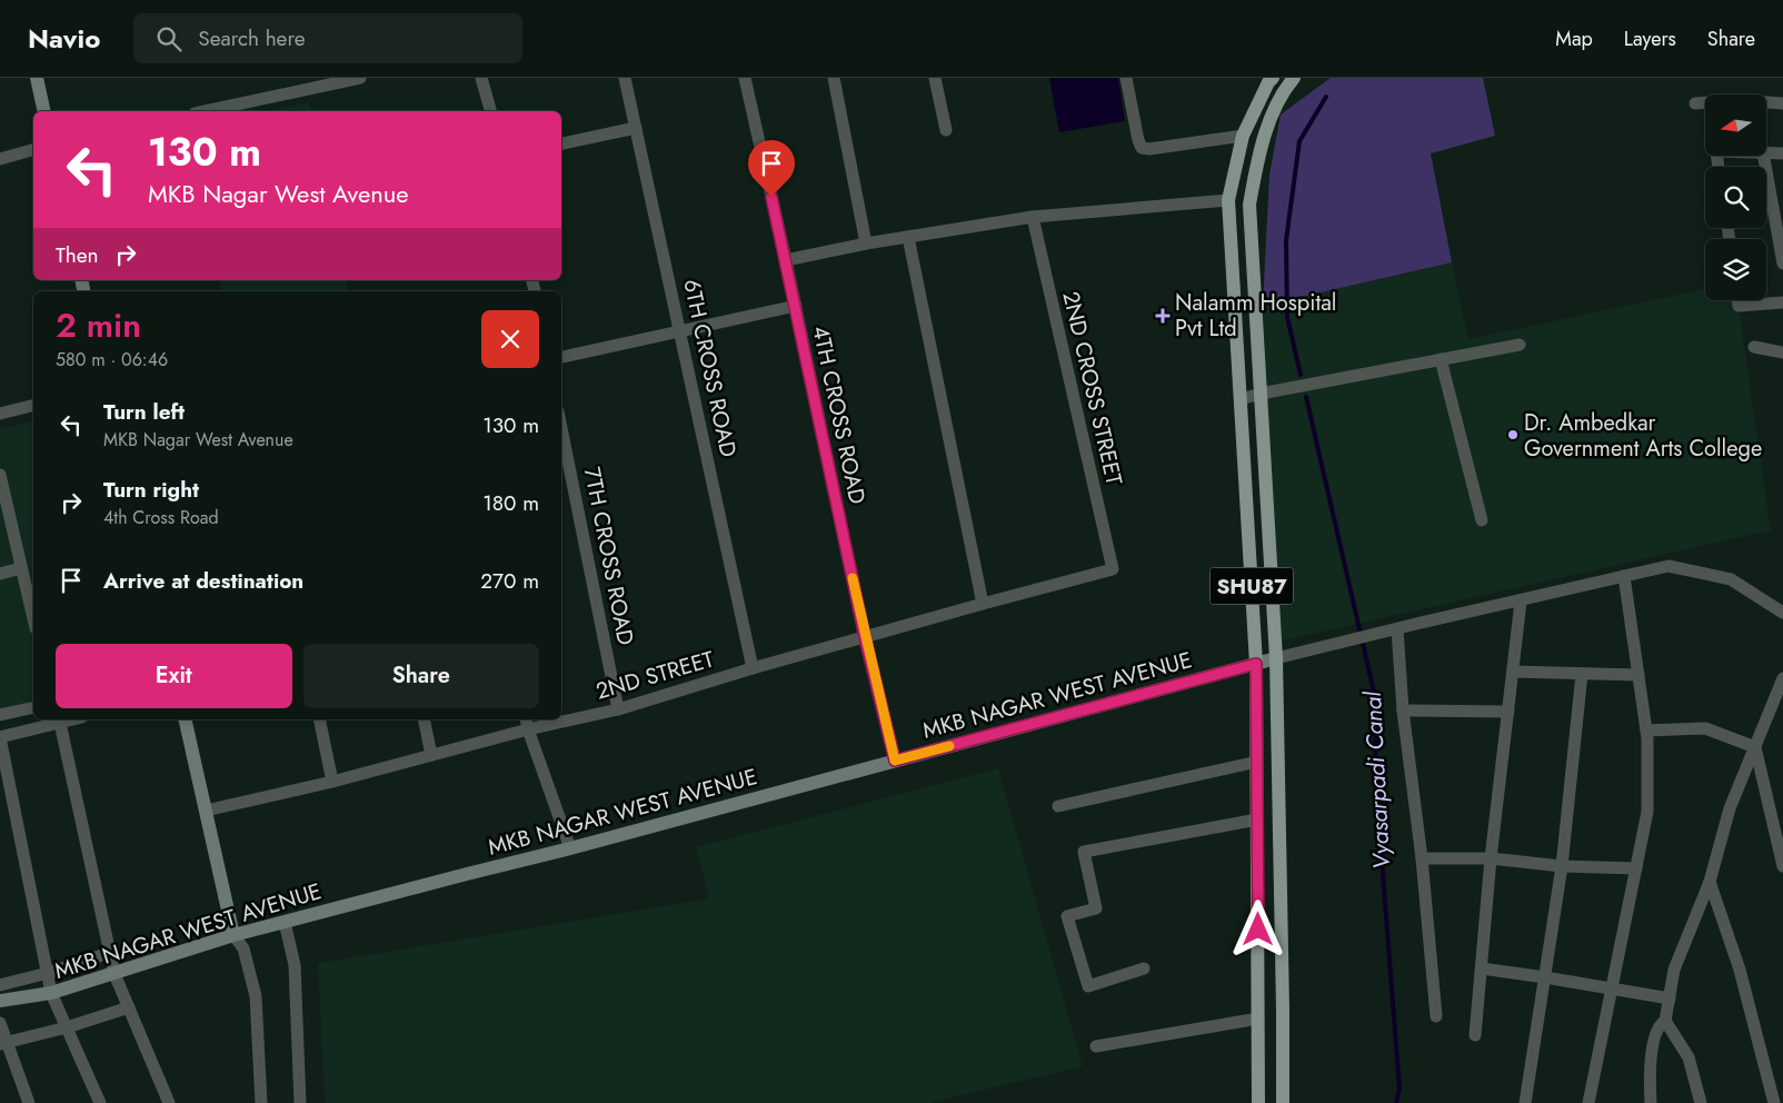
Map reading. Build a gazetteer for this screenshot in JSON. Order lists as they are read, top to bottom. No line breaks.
{"streets":{"main road":["SHU87","MKB NAGAR WEST AVENUE"],"street":["6TH CROSS ROAD","2ND CROSS STREET","4TH CROSS ROAD","7TH CROSS ROAD","2ND STREET"]},"crossings":[["6TH CROSS ROAD","2ND STREET"],["2ND CROSS STREET","2ND STREET"],["4TH CROSS ROAD","2ND STREET"],["4TH CROSS ROAD","MKB NAGAR WEST AVENUE"],["7TH CROSS ROAD","2ND STREET"],["SHU87","MKB NAGAR WEST AVENUE"]],"water":["Vyasarpadi Canal"],"places":{"health":["Nalamm Hospital Pvt Ltd"],"other":["Dr. Ambedkar Government Arts College"]},"north":"left","page":{"header":"Navio","search":"Search here","nav":["Map","Layers","Share"],"turn":["130 m","MKB Nagar West Avenue"],"then":"Then","heading":["2 min","580 m · 06:46"],"list":[{"name":"Turn left","note":"MKB Nagar West Avenue","value":"130 m"},{"name":"Turn right","note":"4th Cross Road","value":"180 m"},{"name":"Arrive at destination","value":"270 m"}],"buttons":["Exit","Share"]}}
